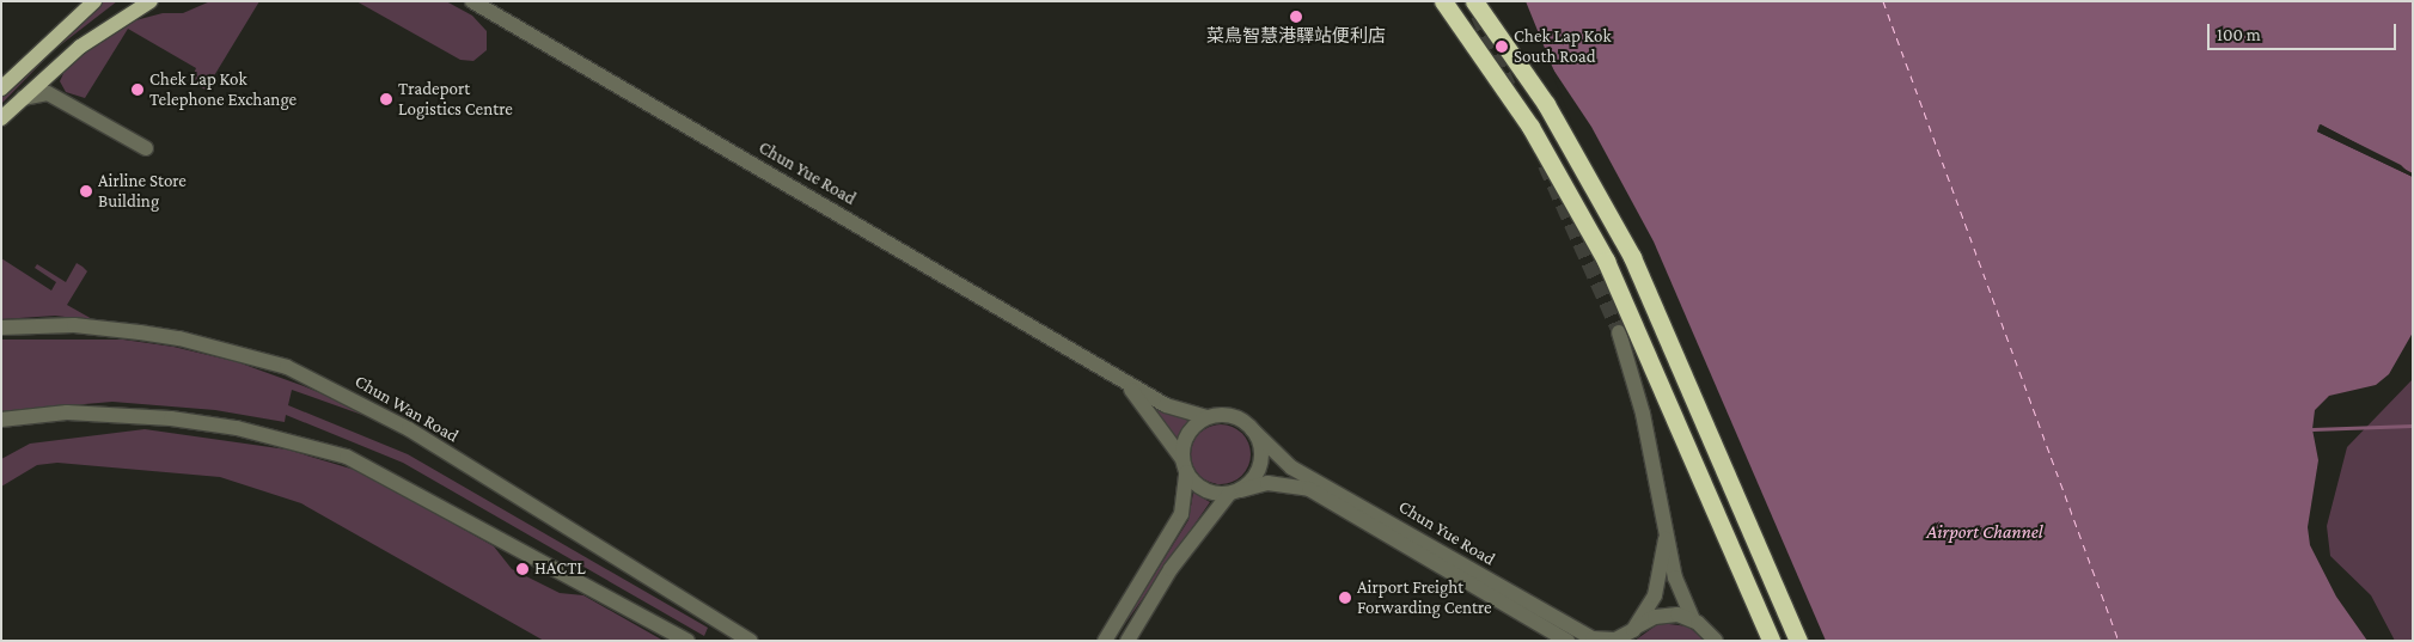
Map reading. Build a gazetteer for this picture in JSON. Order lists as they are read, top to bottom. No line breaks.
{"streets":{"street":["Chun Yue Road","Chun Wan Road"]},"water":["Airport Channel"],"places":["菜鳥智慧港驛站便利店","Chek Lap Kok South Road","Chek Lap Kok Telephone Exchange","Tradeport Logistics Centre","Airline Store Building","HACTL","Airport Freight Forwarding Centre"],"scale_bar":"100 m"}
